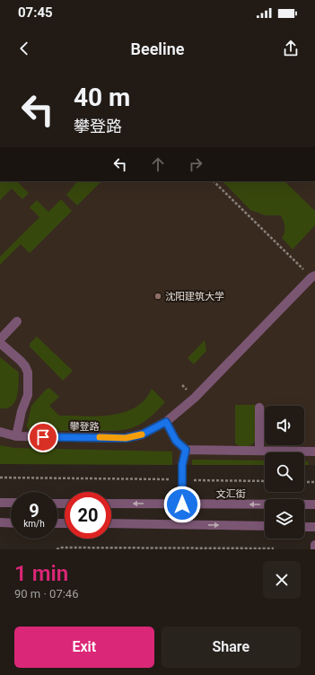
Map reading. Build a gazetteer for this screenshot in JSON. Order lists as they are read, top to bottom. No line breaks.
{"streets":{"street":["攀登路","文汇街"]},"places":["沈阳建筑大学"],"page":{"status":"07:45","header":"Beeline","turn":["40 m","攀登路"],"speed":"9 km/h","limit":"20","heading":["1 min","90 m · 07:46"],"buttons":["Exit","Share"]}}
